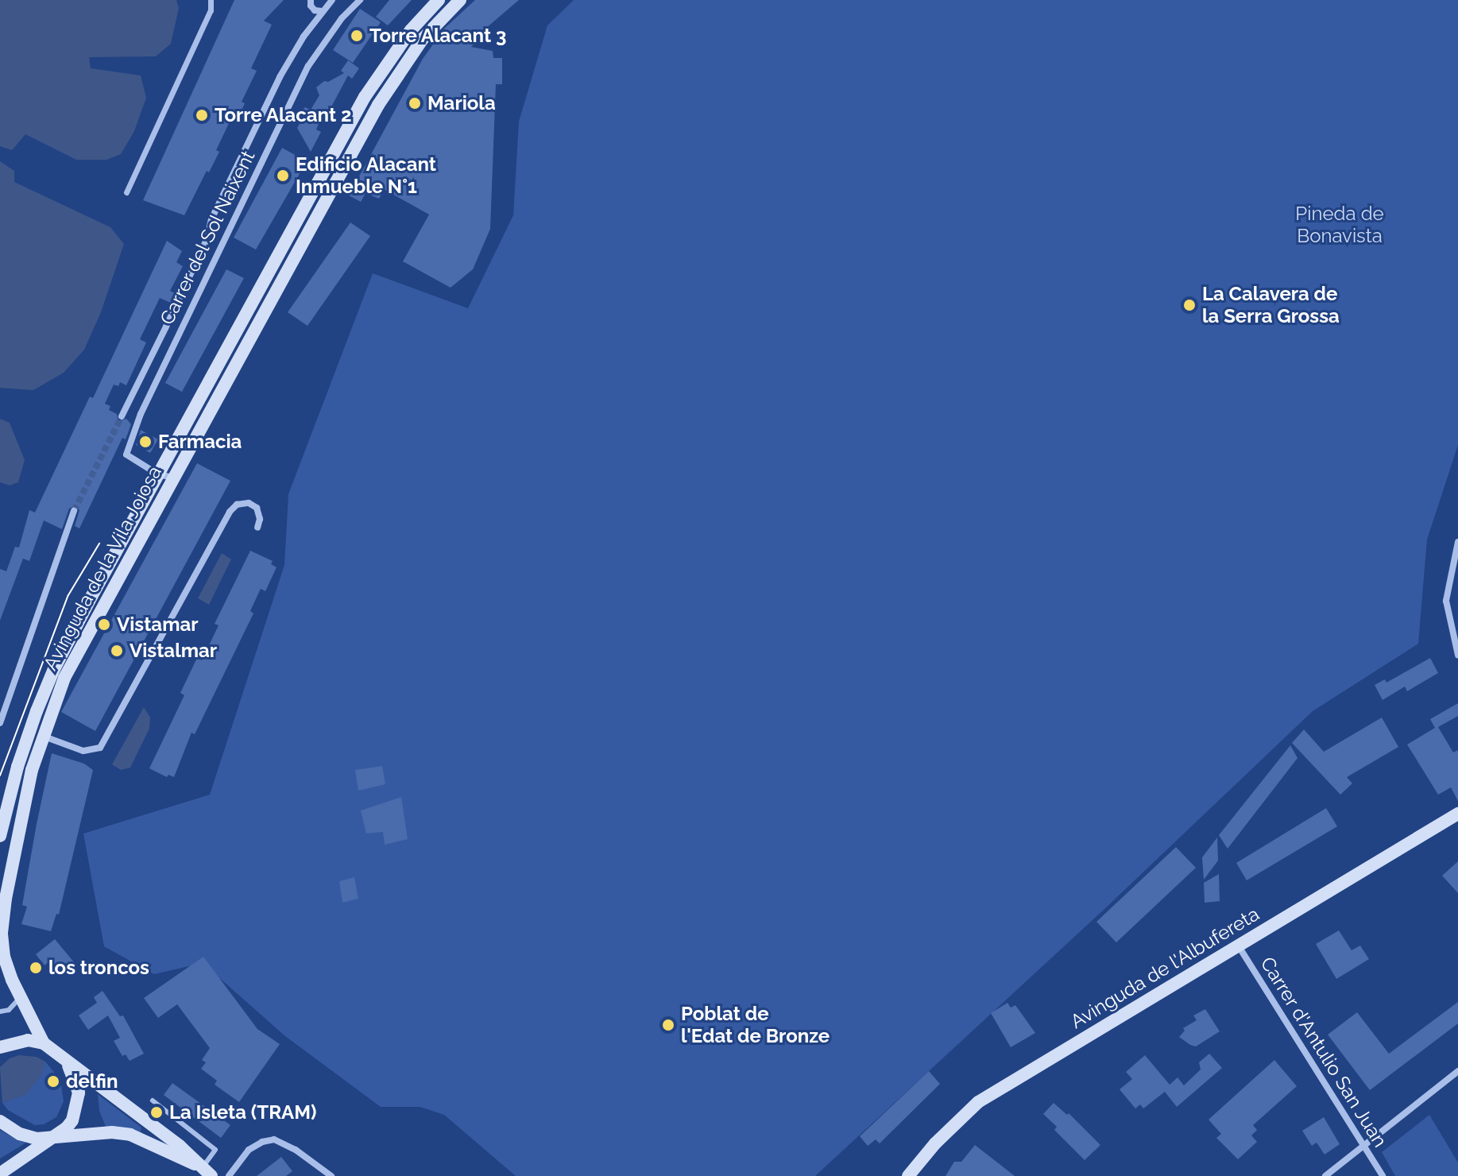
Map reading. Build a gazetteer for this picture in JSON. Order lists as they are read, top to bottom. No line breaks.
{"streets":{"main road":["Avinguda de la Vila Joiosa","Avinguda de l'Albufereta"],"street":["Carrer del Sol Naixent","Carrer d'Antulio San Juan"]},"crossings":[["Carrer del Sol Naixent","Avinguda de la Vila Joiosa"],["Avinguda de l'Albufereta","Carrer d'Antulio San Juan"]],"parks":["Pineda de Bonavista"],"places":["Torre Alacant 3","Mariola","Torre Alacant 2","Edificio Alacant Inmueble N°1","La Calavera de la Serra Grossa","Farmacia","Vistamar","Vistalmar","los troncos","Poblat de l'Edat de Bronze","delfin","La Isleta (TRAM)"]}
